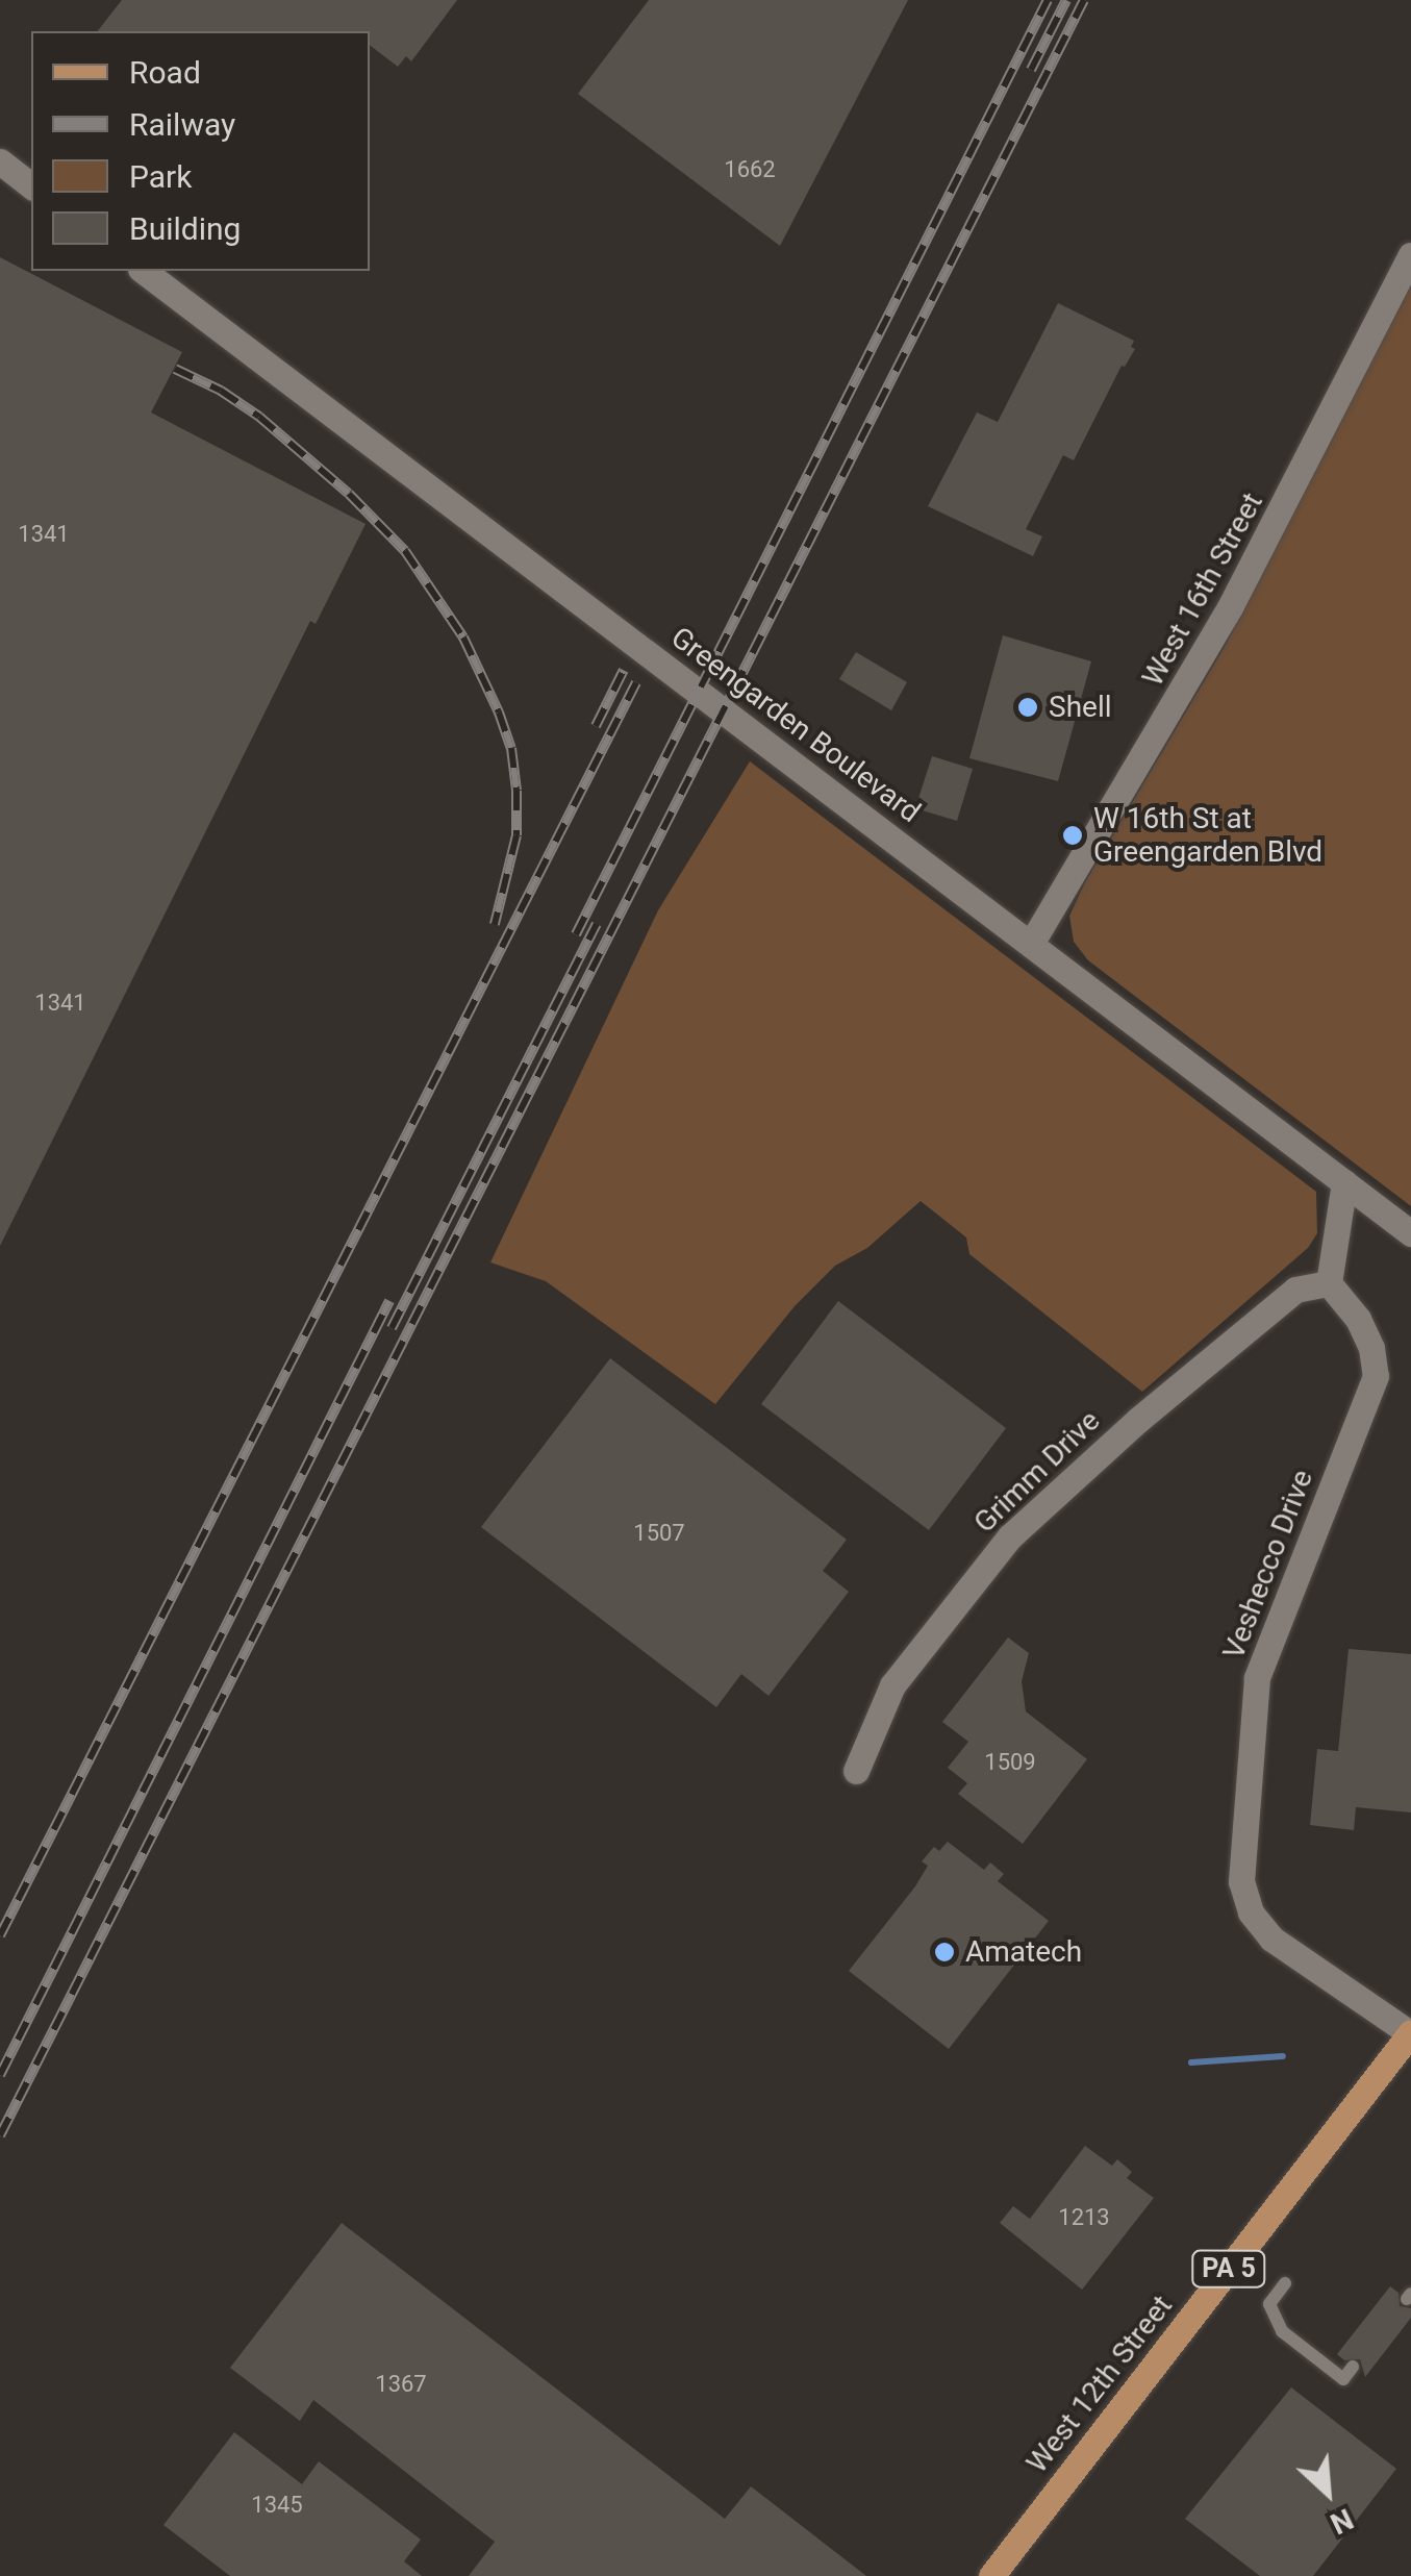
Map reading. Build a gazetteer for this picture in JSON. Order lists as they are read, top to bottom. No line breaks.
{"streets":{"main road":["PA 5","West 12th Street"],"street":["West 16th Street","Greengarden Boulevard","Grimm Drive","Veshecco Drive"]},"crossings":[["West 16th Street","Greengarden Boulevard"],["Grimm Drive","Veshecco Drive"],["Veshecco Drive","West 12th Street"]],"places":["Shell","W 16th St at Greengarden Blvd","Amatech"],"house_numbers":["1662","1341","1341","1507","1509","1213","1367","1345"],"legend":["Road","Railway","Park","Building"],"north":"bottom right"}
